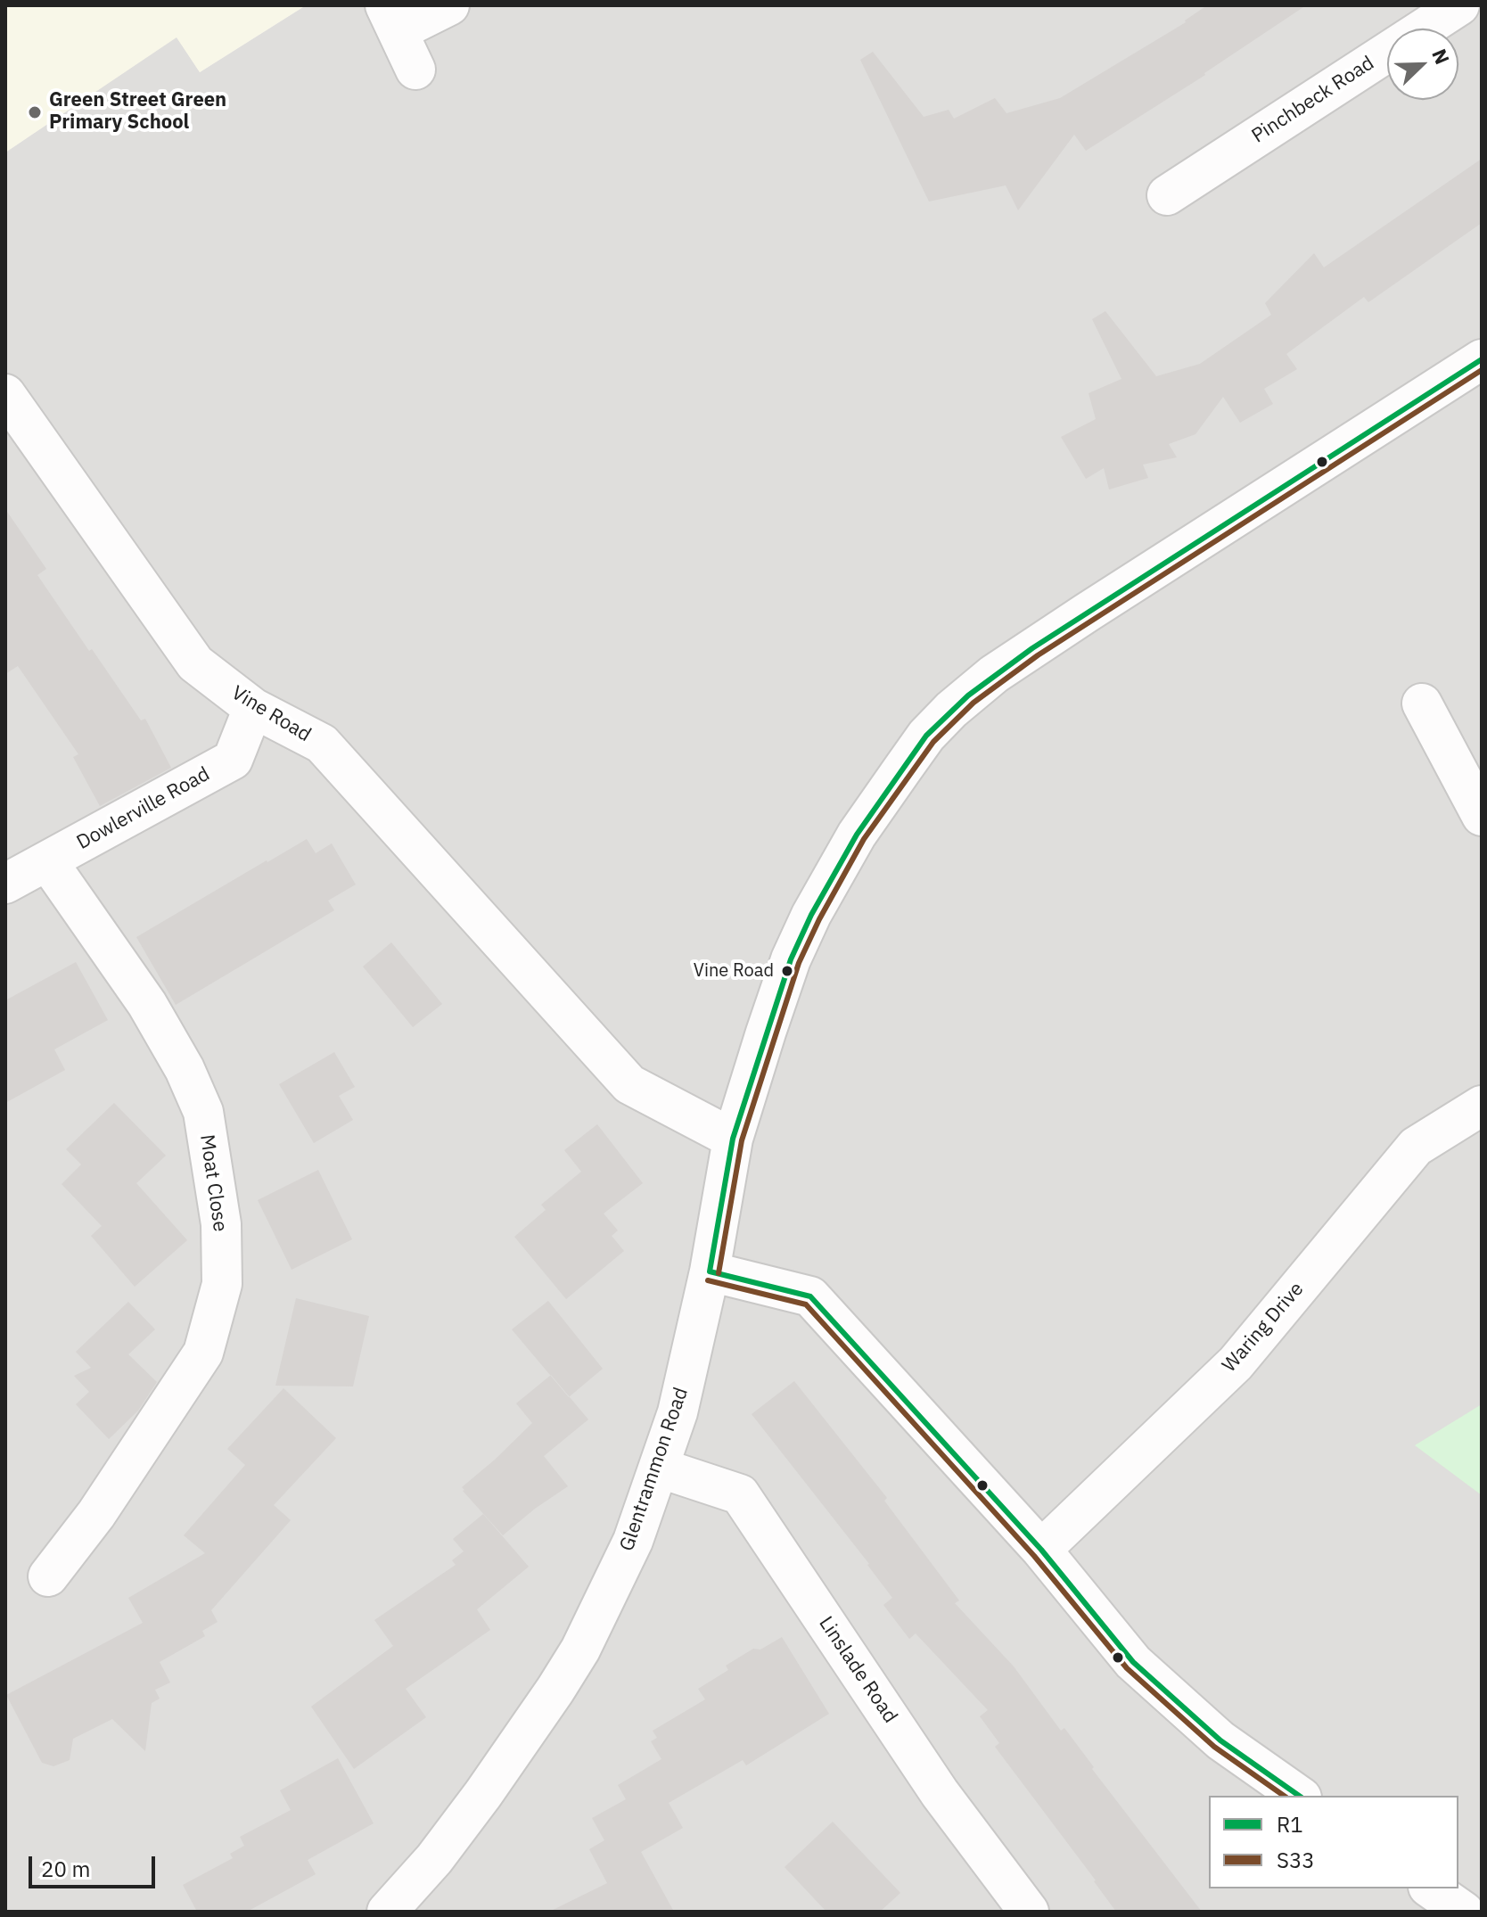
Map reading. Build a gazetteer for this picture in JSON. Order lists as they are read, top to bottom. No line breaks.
{"streets":{"street":["Pinchbeck Road","Vine Road","Dowlerville Road","Moat Close","Waring Drive","Glentrammon Road","Linslade Road"]},"crossings":[["Vine Road","Dowlerville Road"],["Vine Road","Glentrammon Road"],["Dowlerville Road","Moat Close"],["Glentrammon Road","Linslade Road"]],"places":["Green Street Green Primary School","Vine Road"],"lines":["transit line R1","transit line S33"],"legend":["R1","S33"],"scale_bar":"20 m","north":"top right"}
